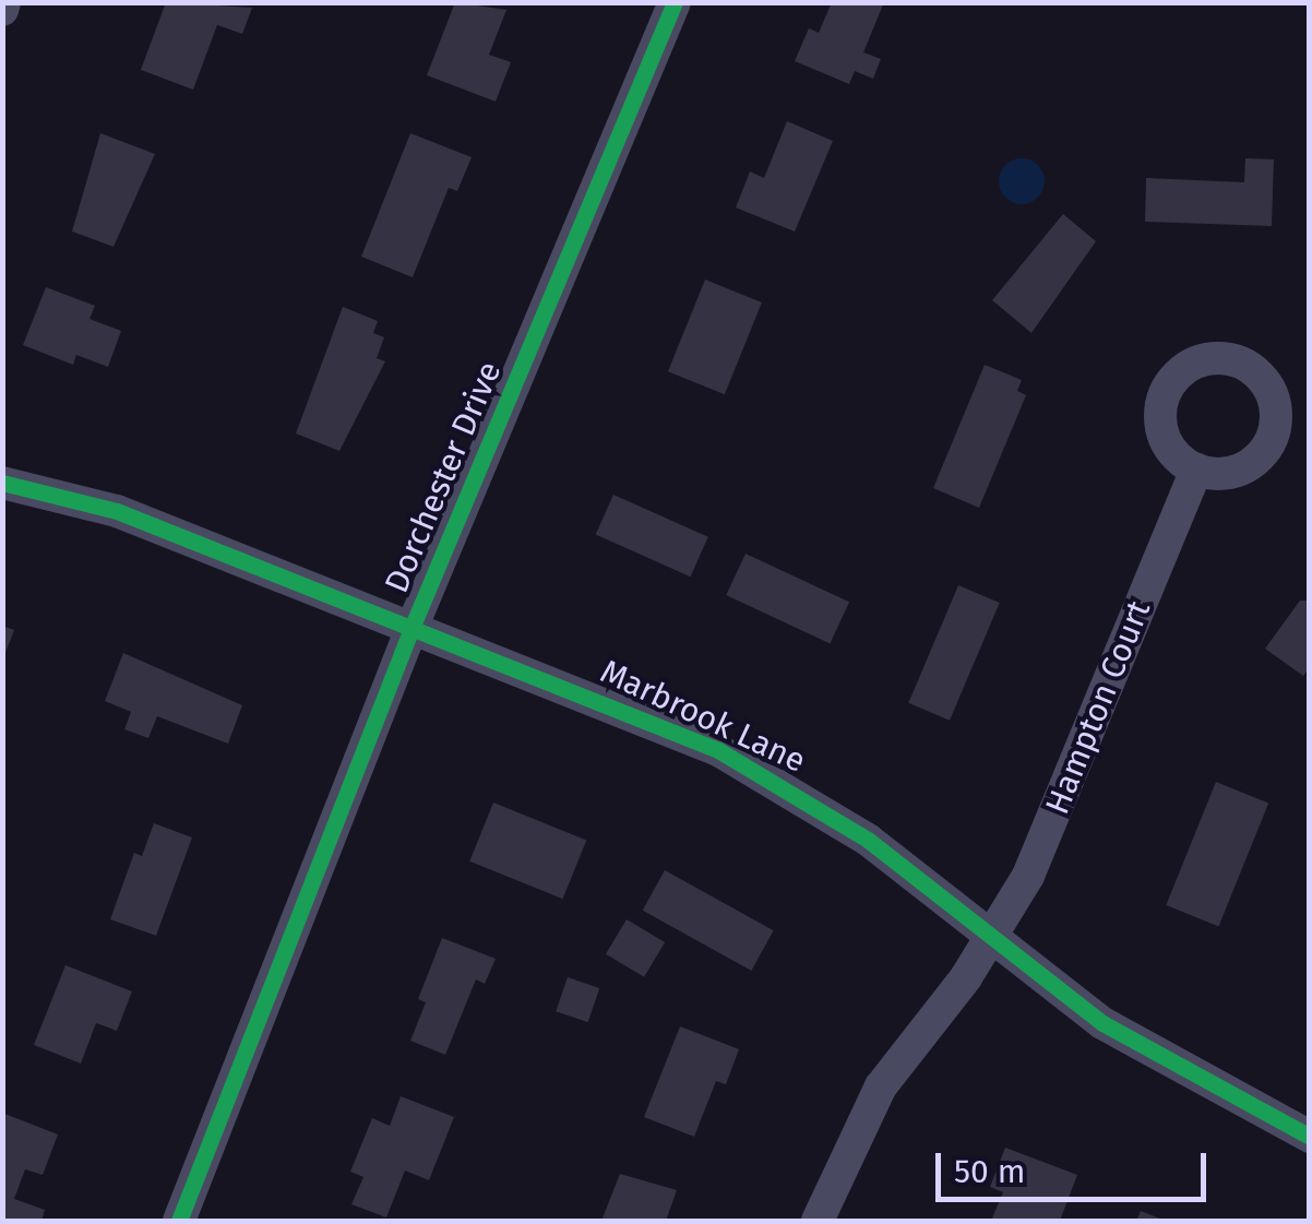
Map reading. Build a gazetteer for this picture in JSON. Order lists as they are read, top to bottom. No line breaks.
{"streets":{"street":["Dorchester Drive","Hampton Court","Marbrook Lane"]},"crossings":[["Dorchester Drive","Marbrook Lane"],["Hampton Court","Marbrook Lane"]],"scale_bar":"50 m"}
